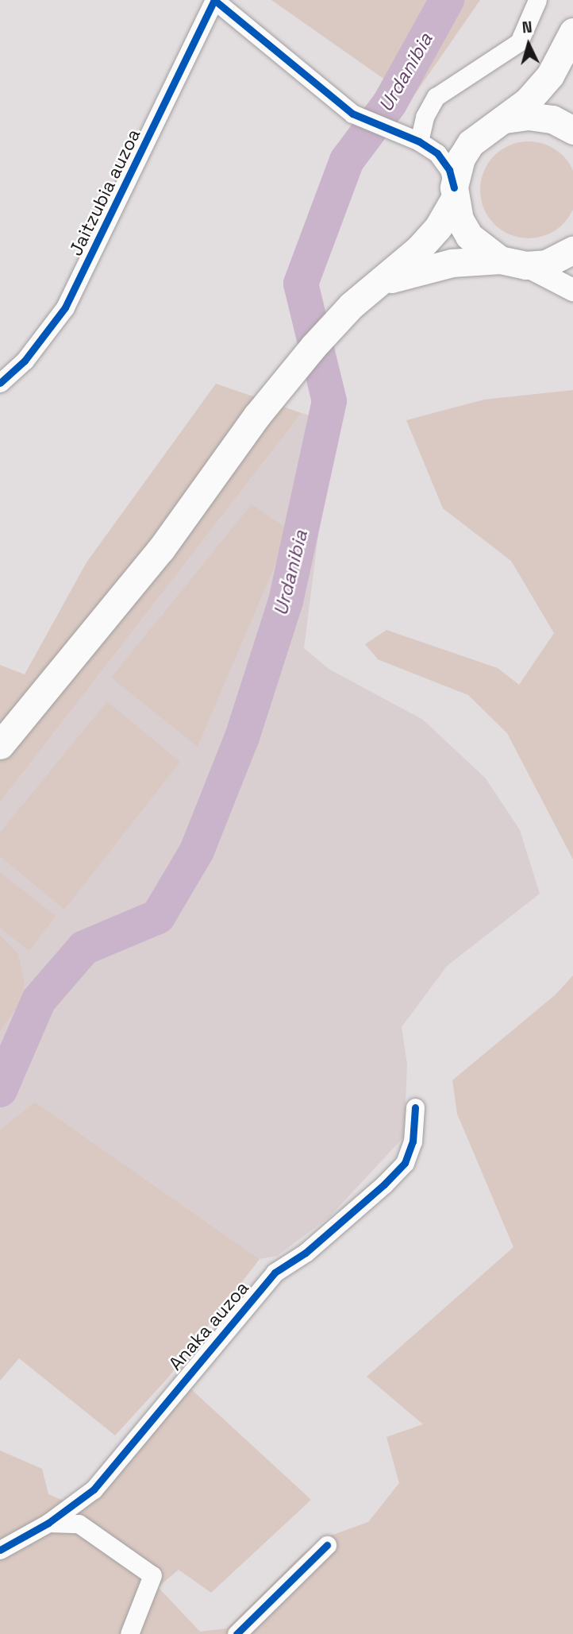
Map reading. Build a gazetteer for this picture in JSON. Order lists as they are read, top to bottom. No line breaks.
{"streets":{"street":["Jaitzubia auzoa","Anaka auzoa"]},"water":["Urdanibia"],"north":"top"}
